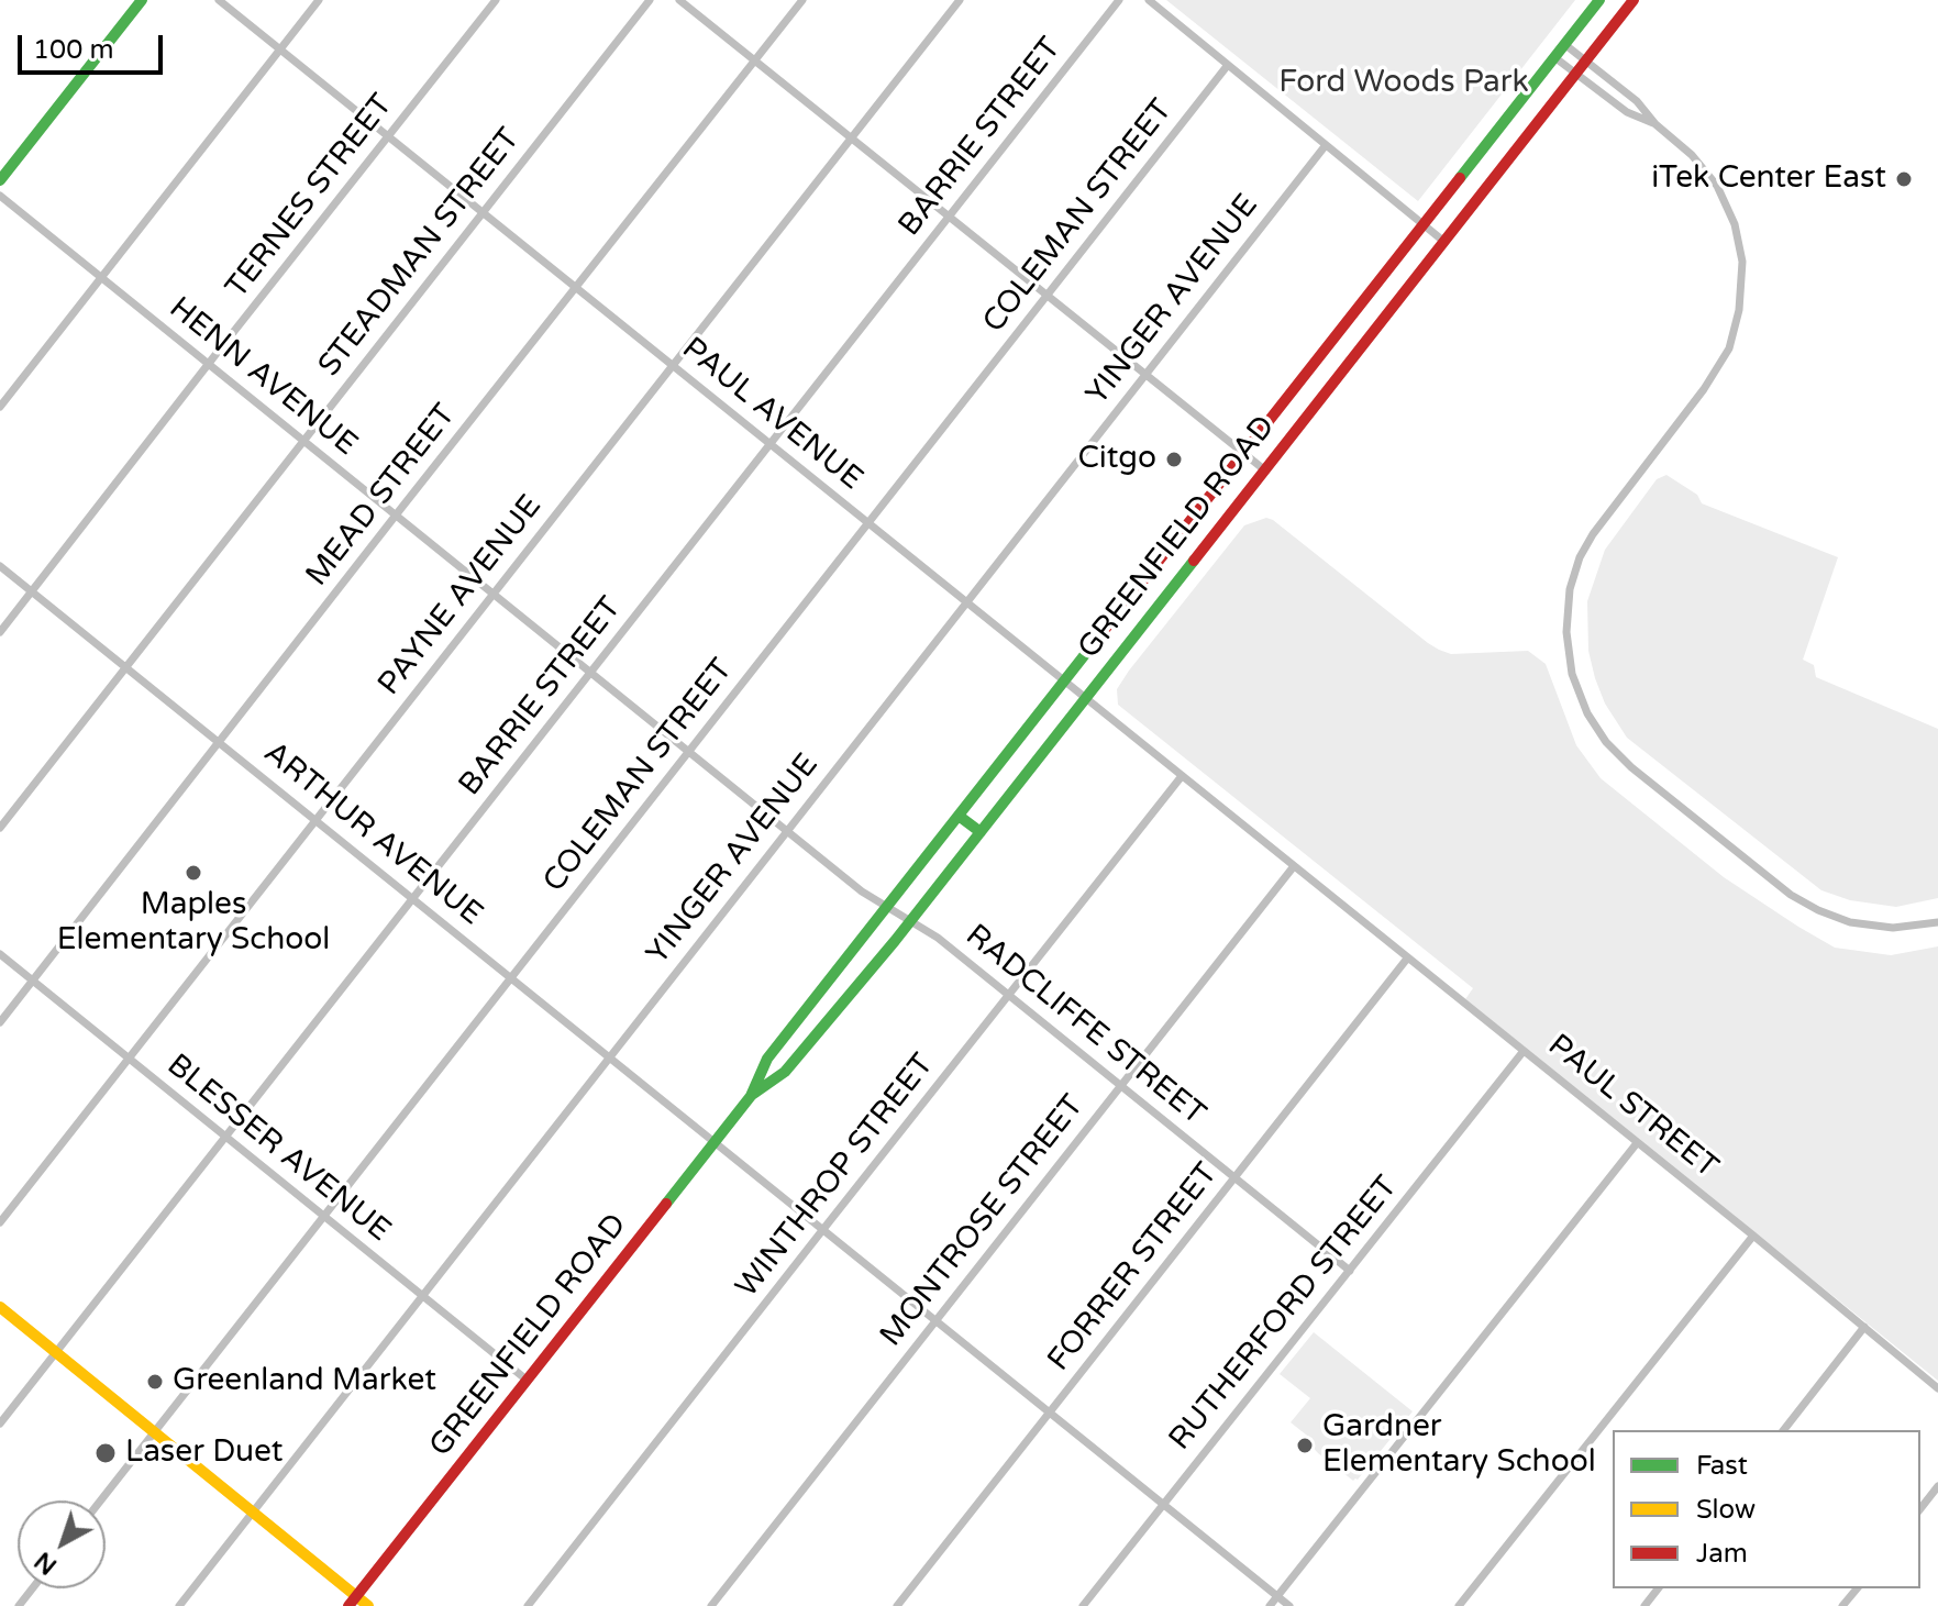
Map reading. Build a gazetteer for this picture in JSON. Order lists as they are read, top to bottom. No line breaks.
{"streets":{"main road":["GREENFIELD ROAD"],"street":["BARRIE STREET","TERNES STREET","COLEMAN STREET","STEADMAN STREET","YINGER AVENUE","HENN AVENUE","PAUL AVENUE","MEAD STREET","PAYNE AVENUE","ARTHUR AVENUE","RADCLIFFE STREET","PAUL STREET","BLESSER AVENUE","WINTHROP STREET","MONTROSE STREET","FORRER STREET","RUTHERFORD STREET"]},"crossings":[["BARRIE STREET","HENN AVENUE"],["BARRIE STREET","PAUL AVENUE"],["BARRIE STREET","ARTHUR AVENUE"],["BARRIE STREET","BLESSER AVENUE"],["TERNES STREET","HENN AVENUE"],["TERNES STREET","PAUL AVENUE"],["TERNES STREET","ARTHUR AVENUE"],["COLEMAN STREET","HENN AVENUE"],["COLEMAN STREET","PAUL AVENUE"],["COLEMAN STREET","ARTHUR AVENUE"],["COLEMAN STREET","BLESSER AVENUE"],["STEADMAN STREET","HENN AVENUE"],["STEADMAN STREET","PAUL AVENUE"],["STEADMAN STREET","ARTHUR AVENUE"],["YINGER AVENUE","HENN AVENUE"],["YINGER AVENUE","PAUL AVENUE"],["YINGER AVENUE","ARTHUR AVENUE"],["YINGER AVENUE","BLESSER AVENUE"],["HENN AVENUE","MEAD STREET"],["HENN AVENUE","GREENFIELD ROAD"],["HENN AVENUE","PAYNE AVENUE"],["HENN AVENUE","RADCLIFFE STREET"],["PAUL AVENUE","MEAD STREET"],["PAUL AVENUE","GREENFIELD ROAD"],["PAUL AVENUE","PAYNE AVENUE"],["PAUL AVENUE","PAUL STREET"],["PAUL AVENUE","WINTHROP STREET"],["PAUL AVENUE","MONTROSE STREET"],["MEAD STREET","ARTHUR AVENUE"],["MEAD STREET","BLESSER AVENUE"],["GREENFIELD ROAD","ARTHUR AVENUE"],["GREENFIELD ROAD","RADCLIFFE STREET"],["GREENFIELD ROAD","BLESSER AVENUE"],["PAYNE AVENUE","ARTHUR AVENUE"],["PAYNE AVENUE","BLESSER AVENUE"],["ARTHUR AVENUE","WINTHROP STREET"],["ARTHUR AVENUE","MONTROSE STREET"],["ARTHUR AVENUE","FORRER STREET"],["ARTHUR AVENUE","RUTHERFORD STREET"],["RADCLIFFE STREET","WINTHROP STREET"],["RADCLIFFE STREET","MONTROSE STREET"],["RADCLIFFE STREET","FORRER STREET"],["RADCLIFFE STREET","RUTHERFORD STREET"],["PAUL STREET","MONTROSE STREET"],["PAUL STREET","FORRER STREET"],["PAUL STREET","RUTHERFORD STREET"]],"parks":["Ford Woods Park"],"places":["iTek Center East","Citgo","Maples Elementary School","Greenland Market","Gardner Elementary School","Laser Duet"],"legend":["Fast","Slow","Jam"],"scale_bar":"100 m","north":"bottom left"}
